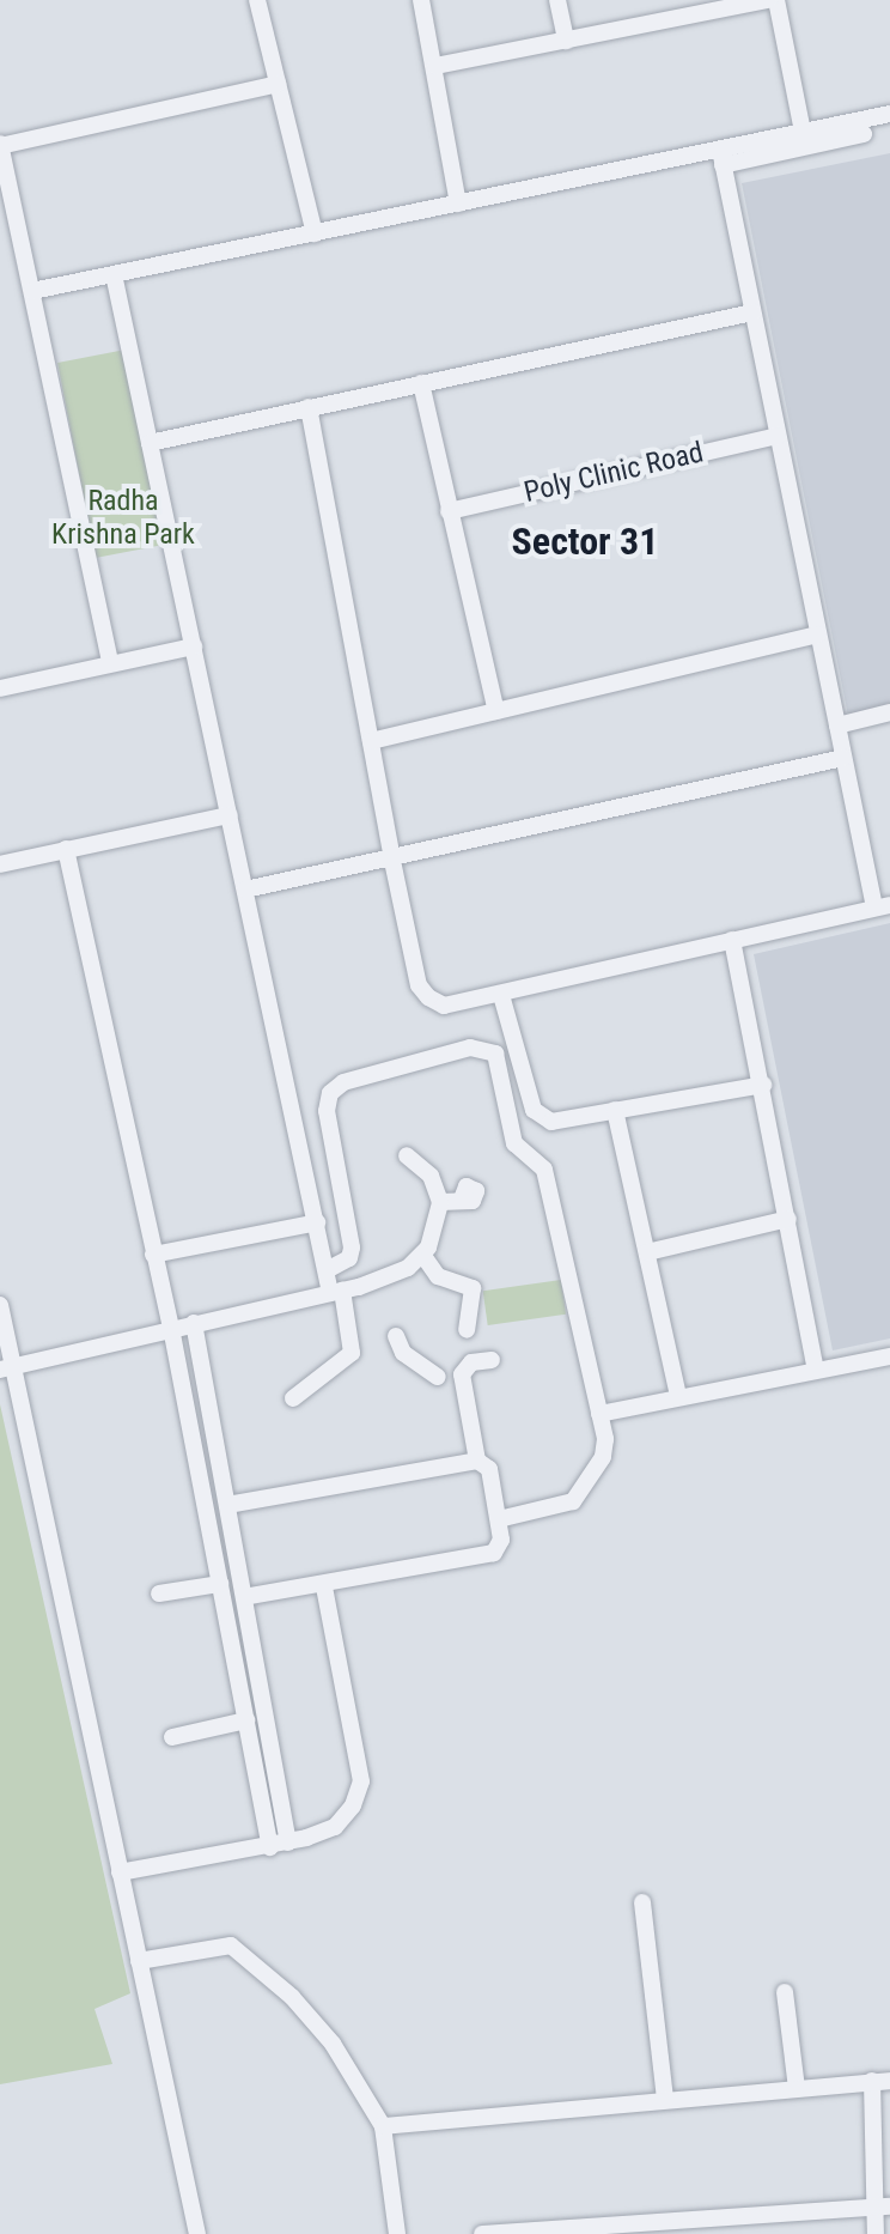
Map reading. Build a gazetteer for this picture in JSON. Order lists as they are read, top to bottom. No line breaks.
{"streets":{"street":["Poly Clinic Road"]},"districts":["Sector 31"],"parks":["Radha Krishna Park"]}
